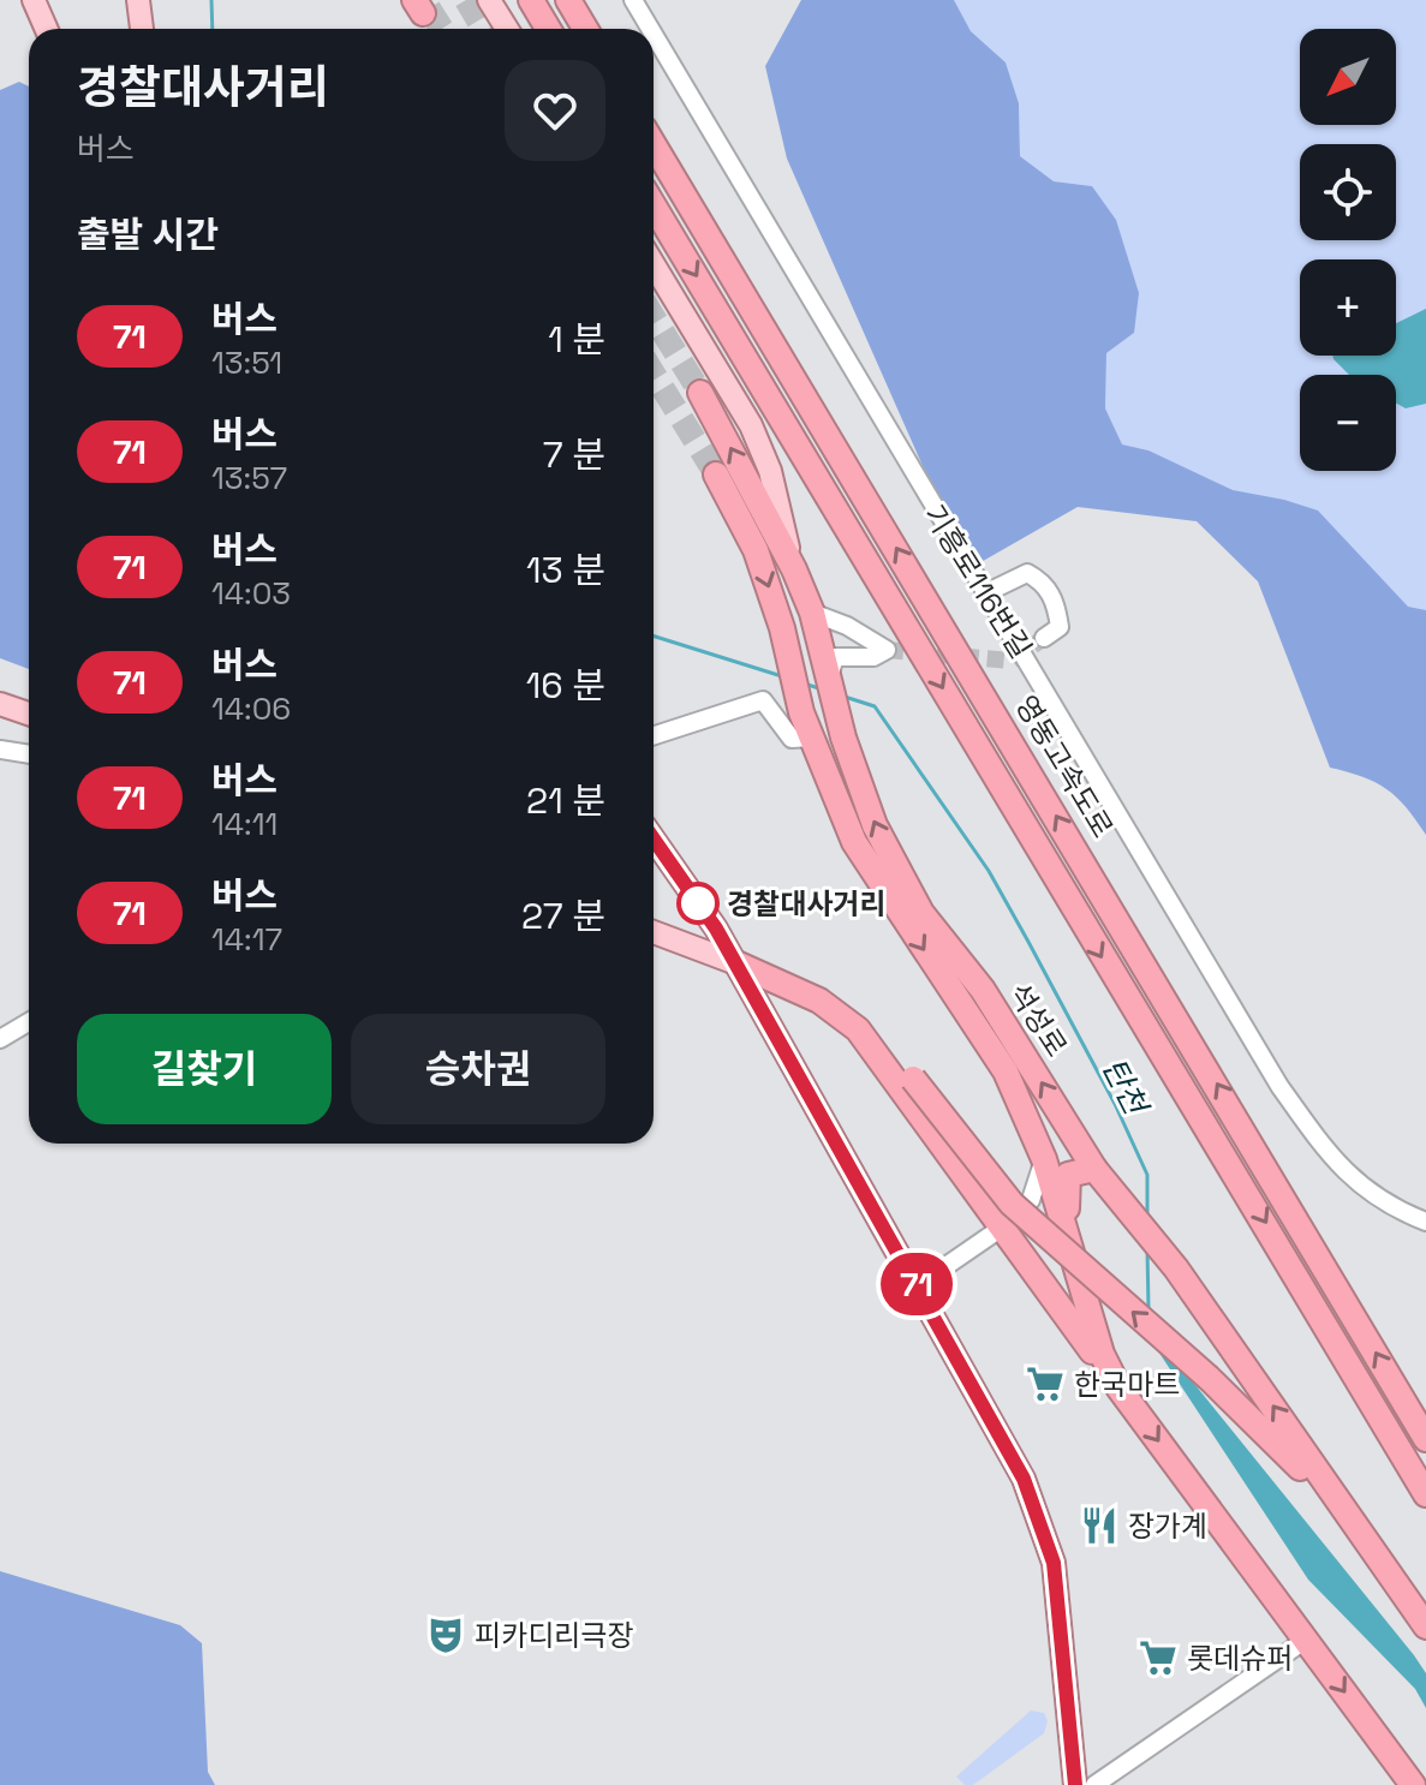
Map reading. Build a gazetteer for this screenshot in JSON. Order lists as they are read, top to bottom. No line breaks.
{"streets":{"highway":["영동고속도로","석성로"],"street":["기흥로116번길"]},"water":["탄천"],"places":{"other":["경찰대사거리"],"supermarket":["한국마트","롯데슈퍼"],"restaurant":["장가계"],"theatre":["피카디리극장"]},"lines":["bus line 71"],"north":"bottom left","page":{"on_map":"71","map_buttons":["+","−"],"heading":[["경찰대사거리","버스"],"출발 시간"],"list":[{"mark":"71","name":"버스","note":"13:51","value":"1 분"},{"mark":"71","name":"버스","note":"13:57","value":"7 분"},{"mark":"71","name":"버스","note":"14:03","value":"13 분"},{"mark":"71","name":"버스","note":"14:06","value":"16 분"},{"mark":"71","name":"버스","note":"14:11","value":"21 분"},{"mark":"71","name":"버스","note":"14:17","value":"27 분"}],"buttons":["길찾기","승차권"]}}
